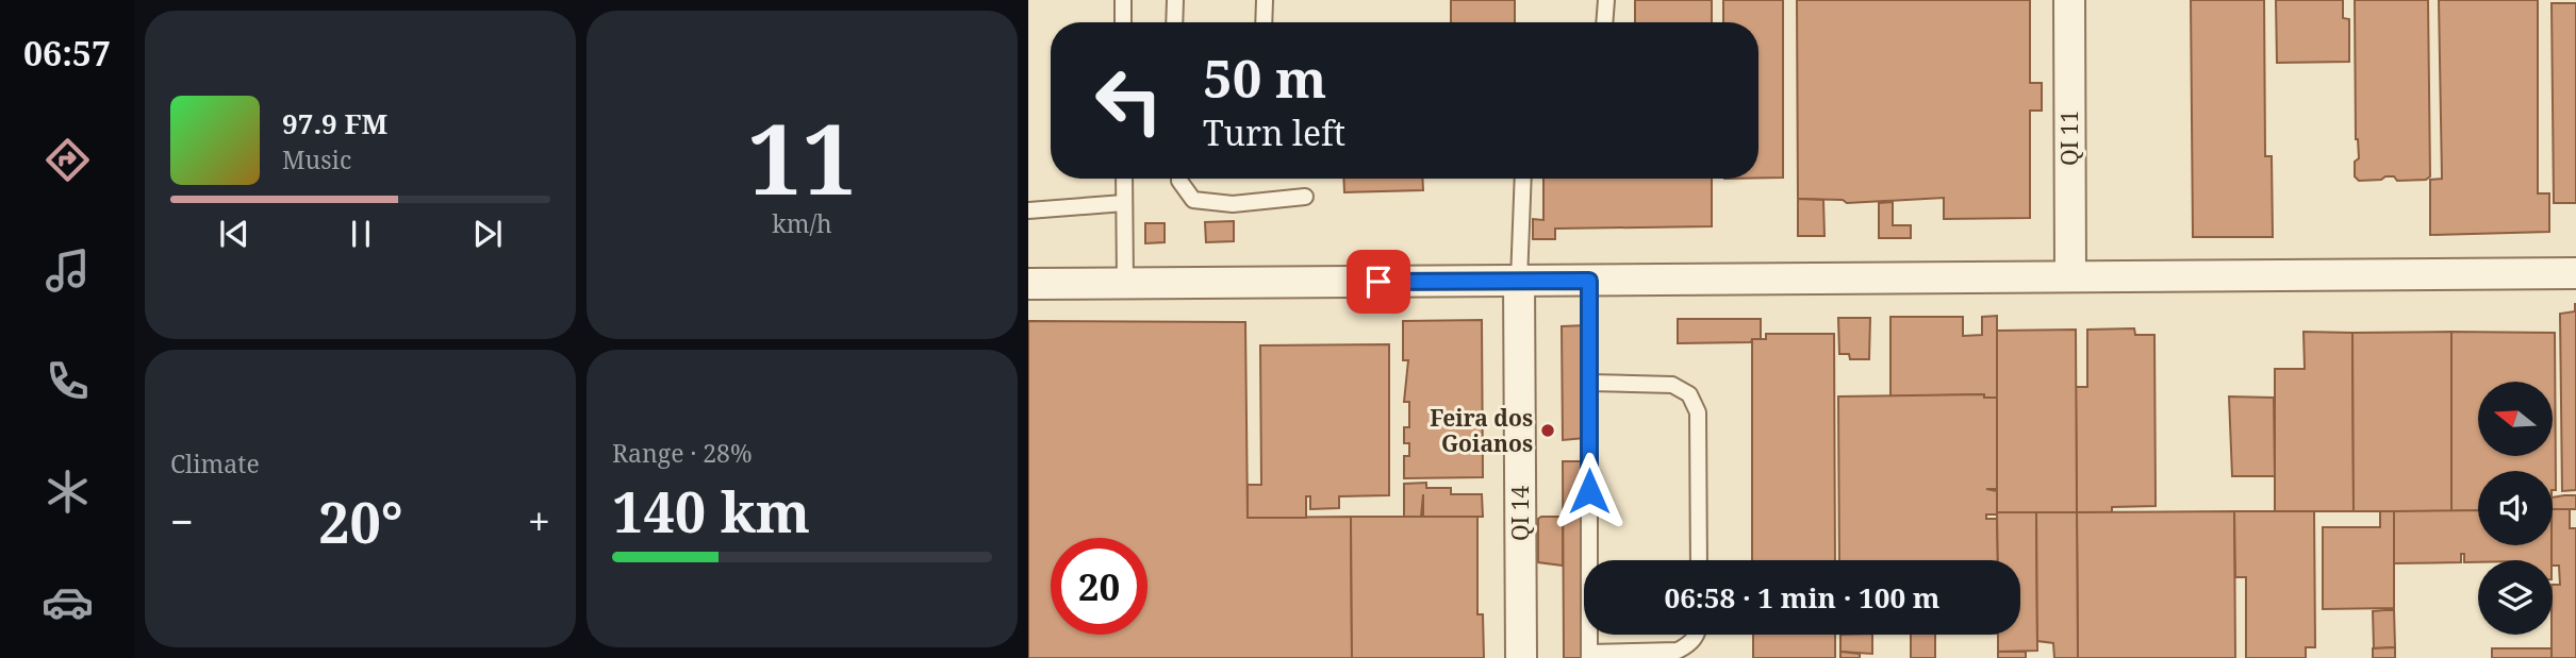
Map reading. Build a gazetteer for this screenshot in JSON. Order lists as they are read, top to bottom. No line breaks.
{"streets":{"street":["QI 11","QI 14"]},"places":["Feira dos Goianos"],"north":"left","page":{"tabs":"06:57","tile":[["11","km/h"],"Climate",["Range · 28%","140 km"]],"turn":["50 m","Turn left"],"song":["97.9 FM","Music"],"heat":["−","20°","+"],"limit":"20","trip":"06:58 · 1 min · 100 m"}}
